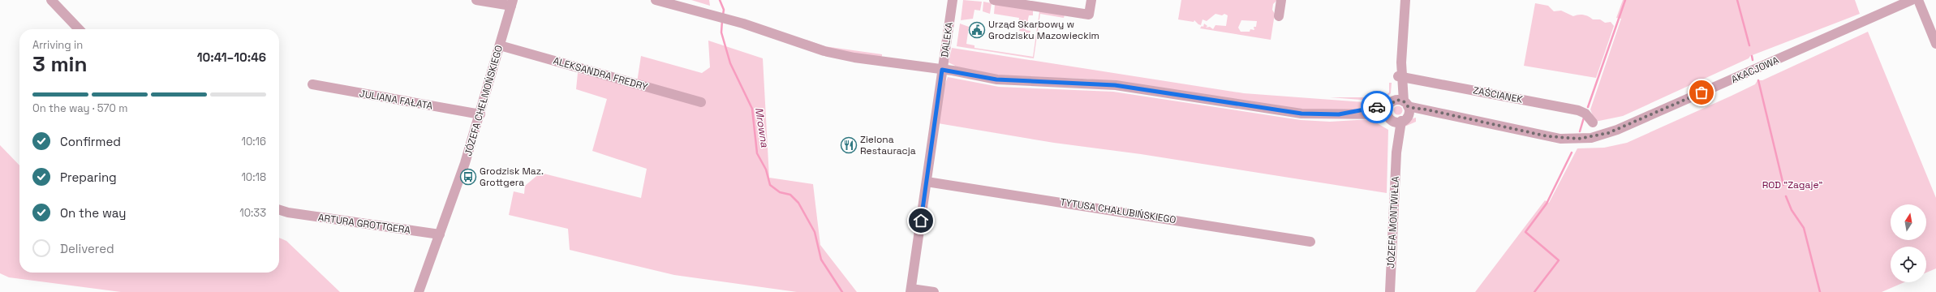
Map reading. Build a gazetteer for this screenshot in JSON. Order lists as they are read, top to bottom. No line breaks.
{"streets":{"street":["DALEKA","AKACJOWA","ALEKSANDRA FREDRY","ZAŚCIANEK","JULIANA FAŁATA","JÓZEFA CHEŁMOŃSKIEGO","TYTUSA CHAŁUBIŃSKIEGO","JÓZEFA MONTWIŁŁA","ARTURA GROTTGERA"]},"crossings":[["DALEKA","AKACJOWA"],["DALEKA","TYTUSA CHAŁUBIŃSKIEGO"],["AKACJOWA","JÓZEFA MONTWIŁŁA"],["ALEKSANDRA FREDRY","JÓZEFA CHEŁMOŃSKIEGO"],["ZAŚCIANEK","JÓZEFA MONTWIŁŁA"],["JULIANA FAŁATA","JÓZEFA CHEŁMOŃSKIEGO"],["JÓZEFA CHEŁMOŃSKIEGO","ARTURA GROTTGERA"]],"water":["Mrowna"],"parks":["ROD \"Zagaje\""],"places":{"public building":["Urząd Skarbowy w Grodzisku Mazowieckim"],"restaurant":["Zielona Restauracja"],"bus stop":["Grodzisk Maz. Grottgera"]},"north":"top","page":{"heading":["3 min","Arriving in","10:41–10:46"],"bar":"On the way · 570 m","list":[["Confirmed","10:16"],["Preparing","10:18"],["On the way","10:33"],"Delivered"]}}
